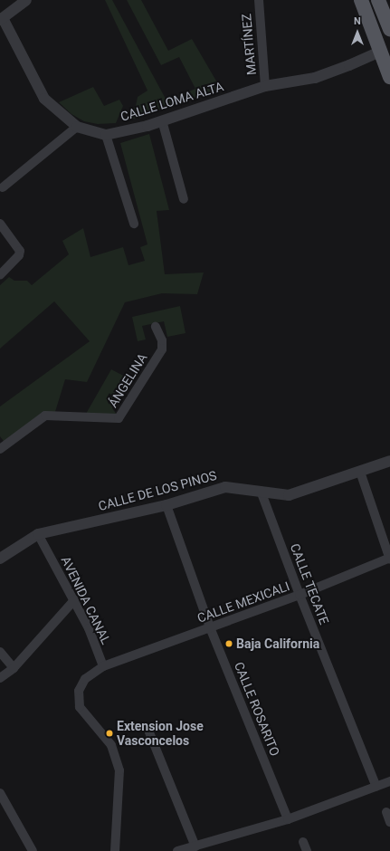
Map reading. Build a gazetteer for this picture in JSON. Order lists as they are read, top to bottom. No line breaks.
{"streets":{"street":["MARTÍNEZ","CALLE LOMA ALTA","ÁNGELINA","CALLE DE LOS PINOS","CALLE TECATE","AVENIDA CANAL","CALLE MEXICALI","CALLE ROSARITO"]},"crossings":[["MARTÍNEZ","CALLE LOMA ALTA"],["CALLE DE LOS PINOS","CALLE TECATE"],["CALLE DE LOS PINOS","AVENIDA CANAL"],["CALLE DE LOS PINOS","CALLE ROSARITO"],["CALLE TECATE","CALLE MEXICALI"],["AVENIDA CANAL","CALLE MEXICALI"],["CALLE MEXICALI","CALLE ROSARITO"]],"places":["Baja California","Extension Jose Vasconcelos"],"north":"top"}
